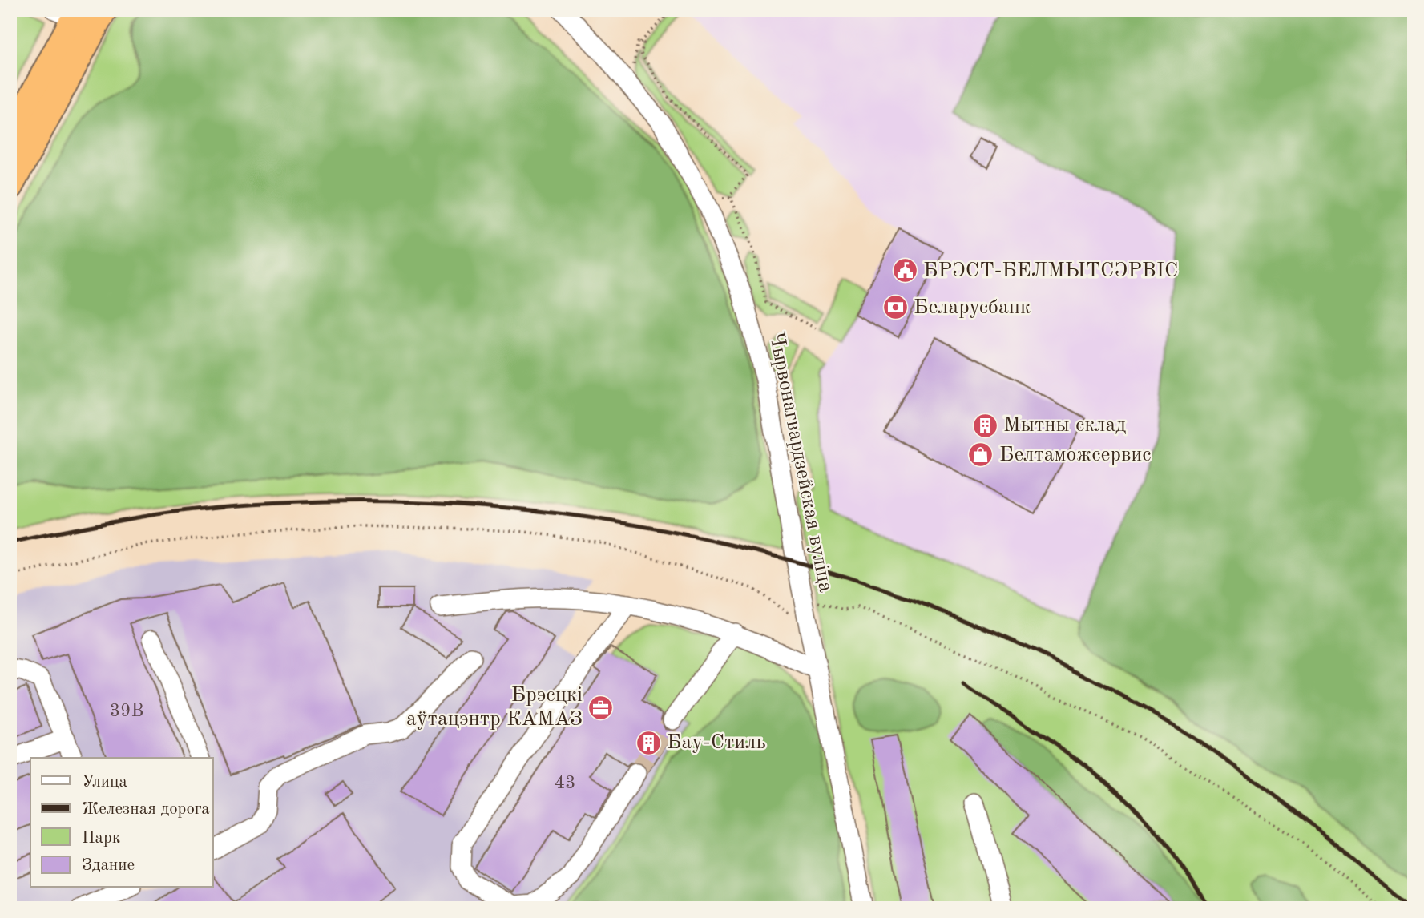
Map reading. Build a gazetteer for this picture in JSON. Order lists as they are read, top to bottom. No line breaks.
{"streets":{"street":["Чырвонагвардзейская вуліца"]},"places":{"public building":["БРЭСТ-БЕЛМЫТСЭРВІС"],"bank":["Беларусбанк"],"building":["Мытны склад","Бау-Стиль"],"shop":["Белтаможсервис"],"office":["Брэсцкі аўтацэнтр КАМАЗ"]},"house_numbers":["39В","43"],"legend":["Улица","Железная дорога","Парк","Здание"]}
